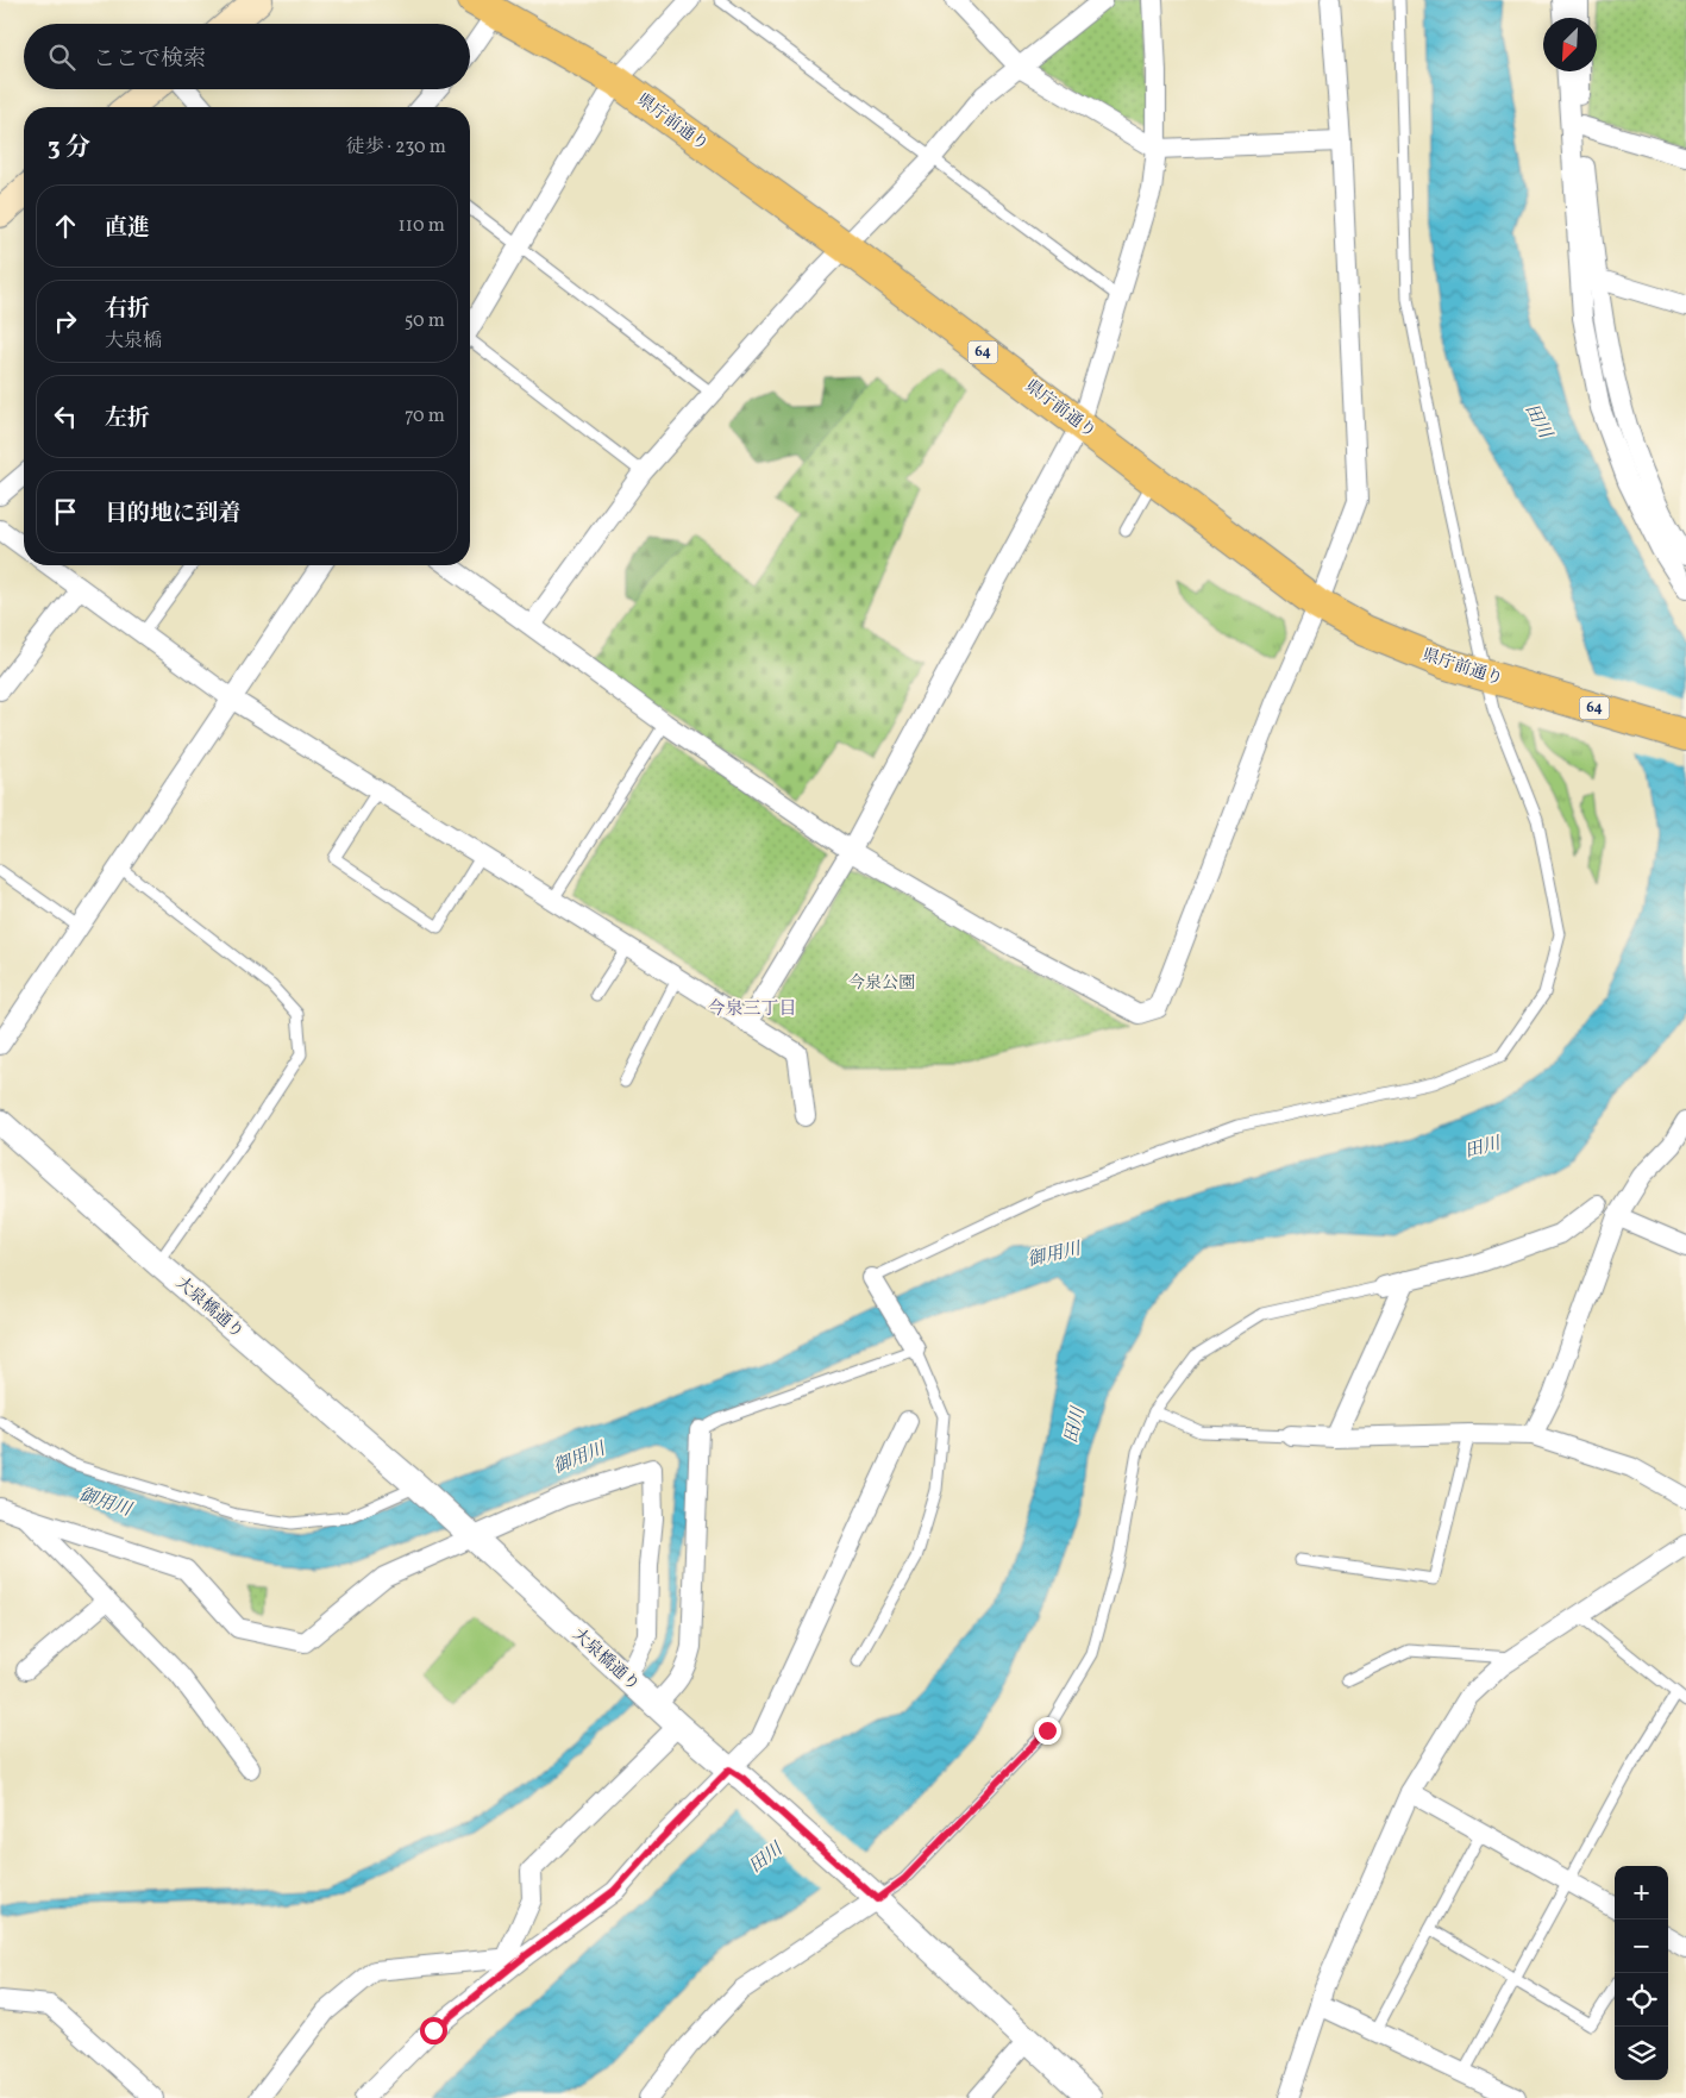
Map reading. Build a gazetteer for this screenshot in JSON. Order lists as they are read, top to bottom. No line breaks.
{"streets":{"main road":["県庁前通り","64"],"street":["大泉橋通り"]},"districts":["今泉三丁目"],"water":["田川","御用川"],"parks":["今泉公園"],"north":"bottom left","page":{"search":"ここで検索","heading":["3 分","徒歩 · 230 m"],"list":[["直進","110 m"],["右折","大泉橋","50 m"],["左折","70 m"],"目的地に到着"],"map_buttons":["+","−"]}}
